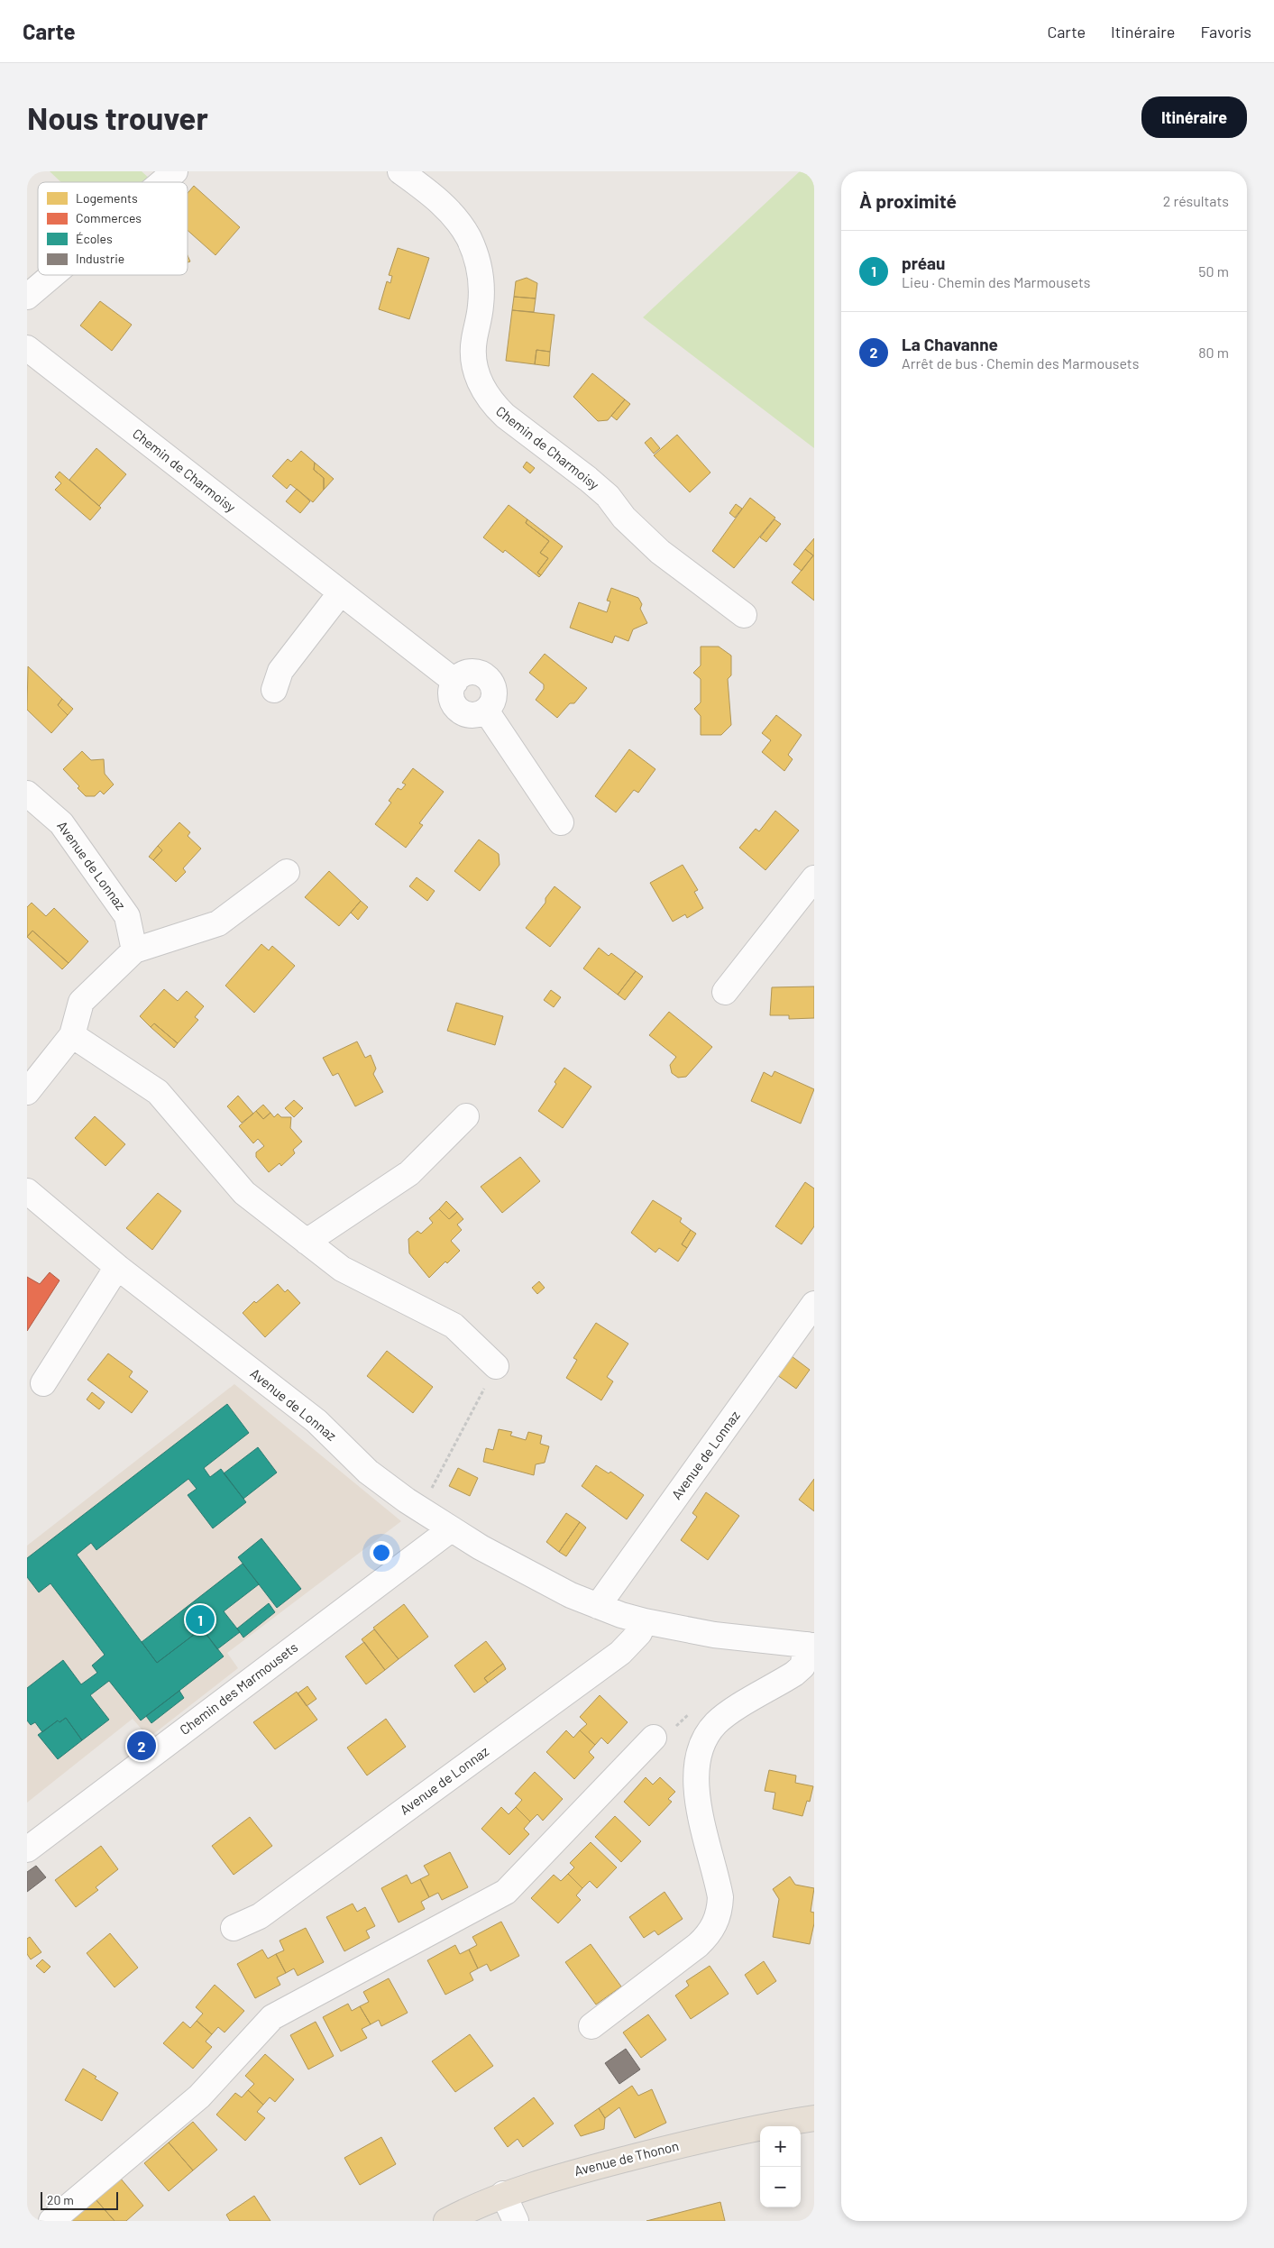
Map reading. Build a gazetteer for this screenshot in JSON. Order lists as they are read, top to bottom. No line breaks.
{"streets":{"main road":["Avenue de Thonon"],"street":["Chemin de Charmoisy","Avenue de Lonnaz","Chemin des Marmousets"]},"crossings":[["Avenue de Lonnaz","Chemin des Marmousets"]],"legend":["Logements","Commerces","Écoles","Industrie"],"scale_bar":"20 m","page":{"header":"Carte","nav":["Carte","Itinéraire","Favoris"],"buttons":"Itinéraire","title":"Nous trouver","heading":["À proximité","2 résultats"],"list":[{"mark":"1","name":"préau","note":"Lieu · Chemin des Marmousets","value":"50 m"},{"mark":"2","name":"La Chavanne","note":"Arrêt de bus · Chemin des Marmousets","value":"80 m"}],"pins":["1","2"],"map_buttons":["+","−"],"scale":"20 m"}}
